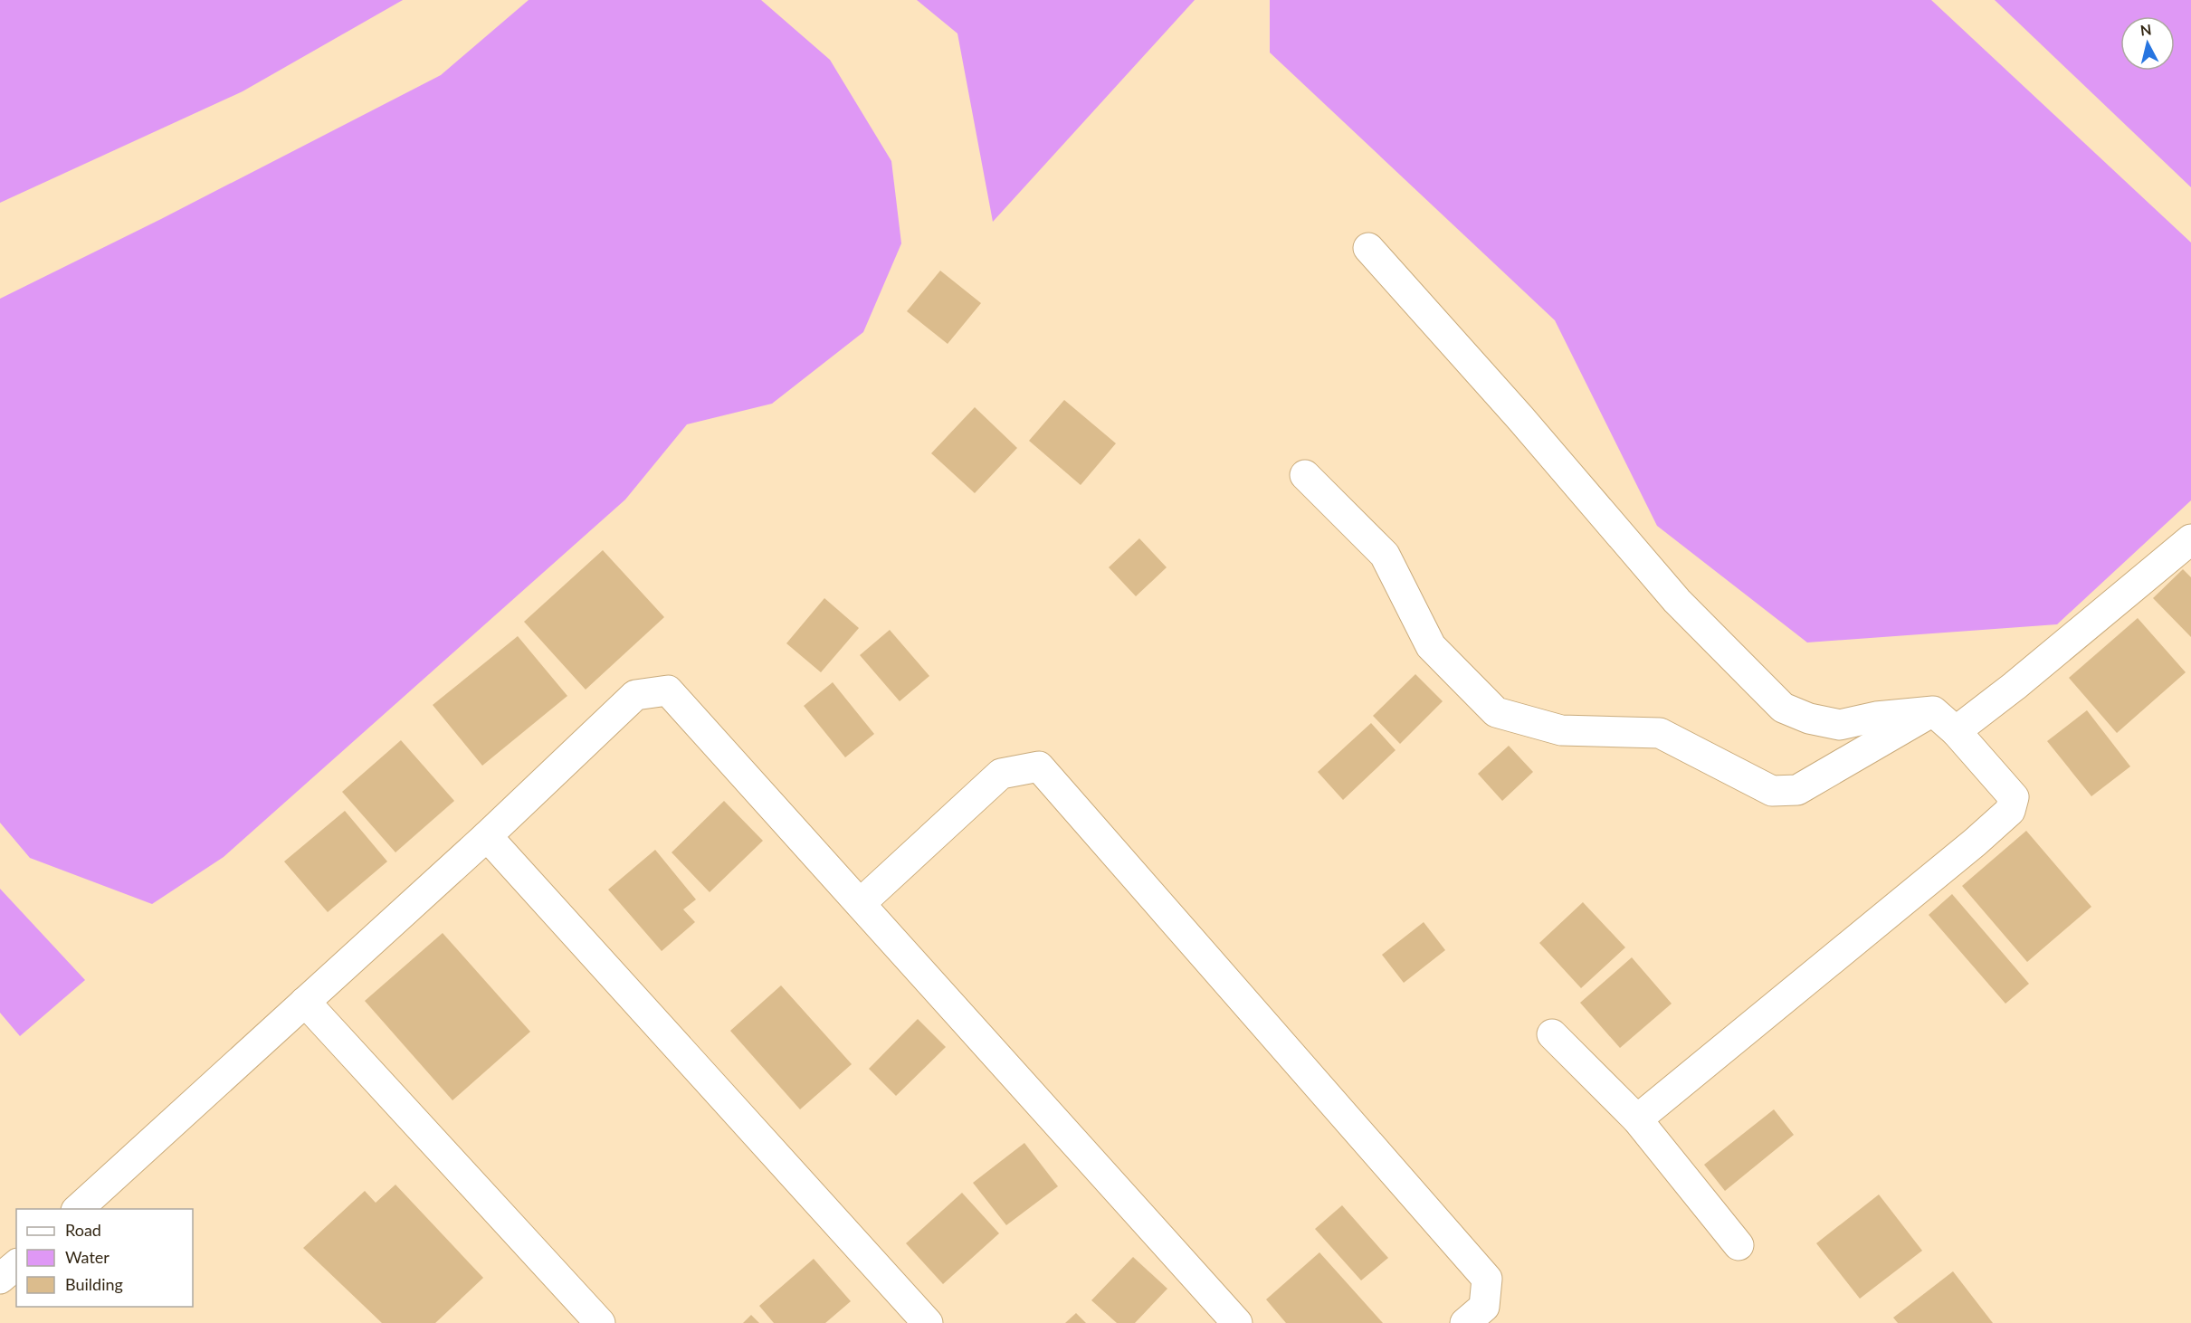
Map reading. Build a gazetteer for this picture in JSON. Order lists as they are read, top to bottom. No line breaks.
{"legend":["Road","Water","Building"],"north":"top"}
